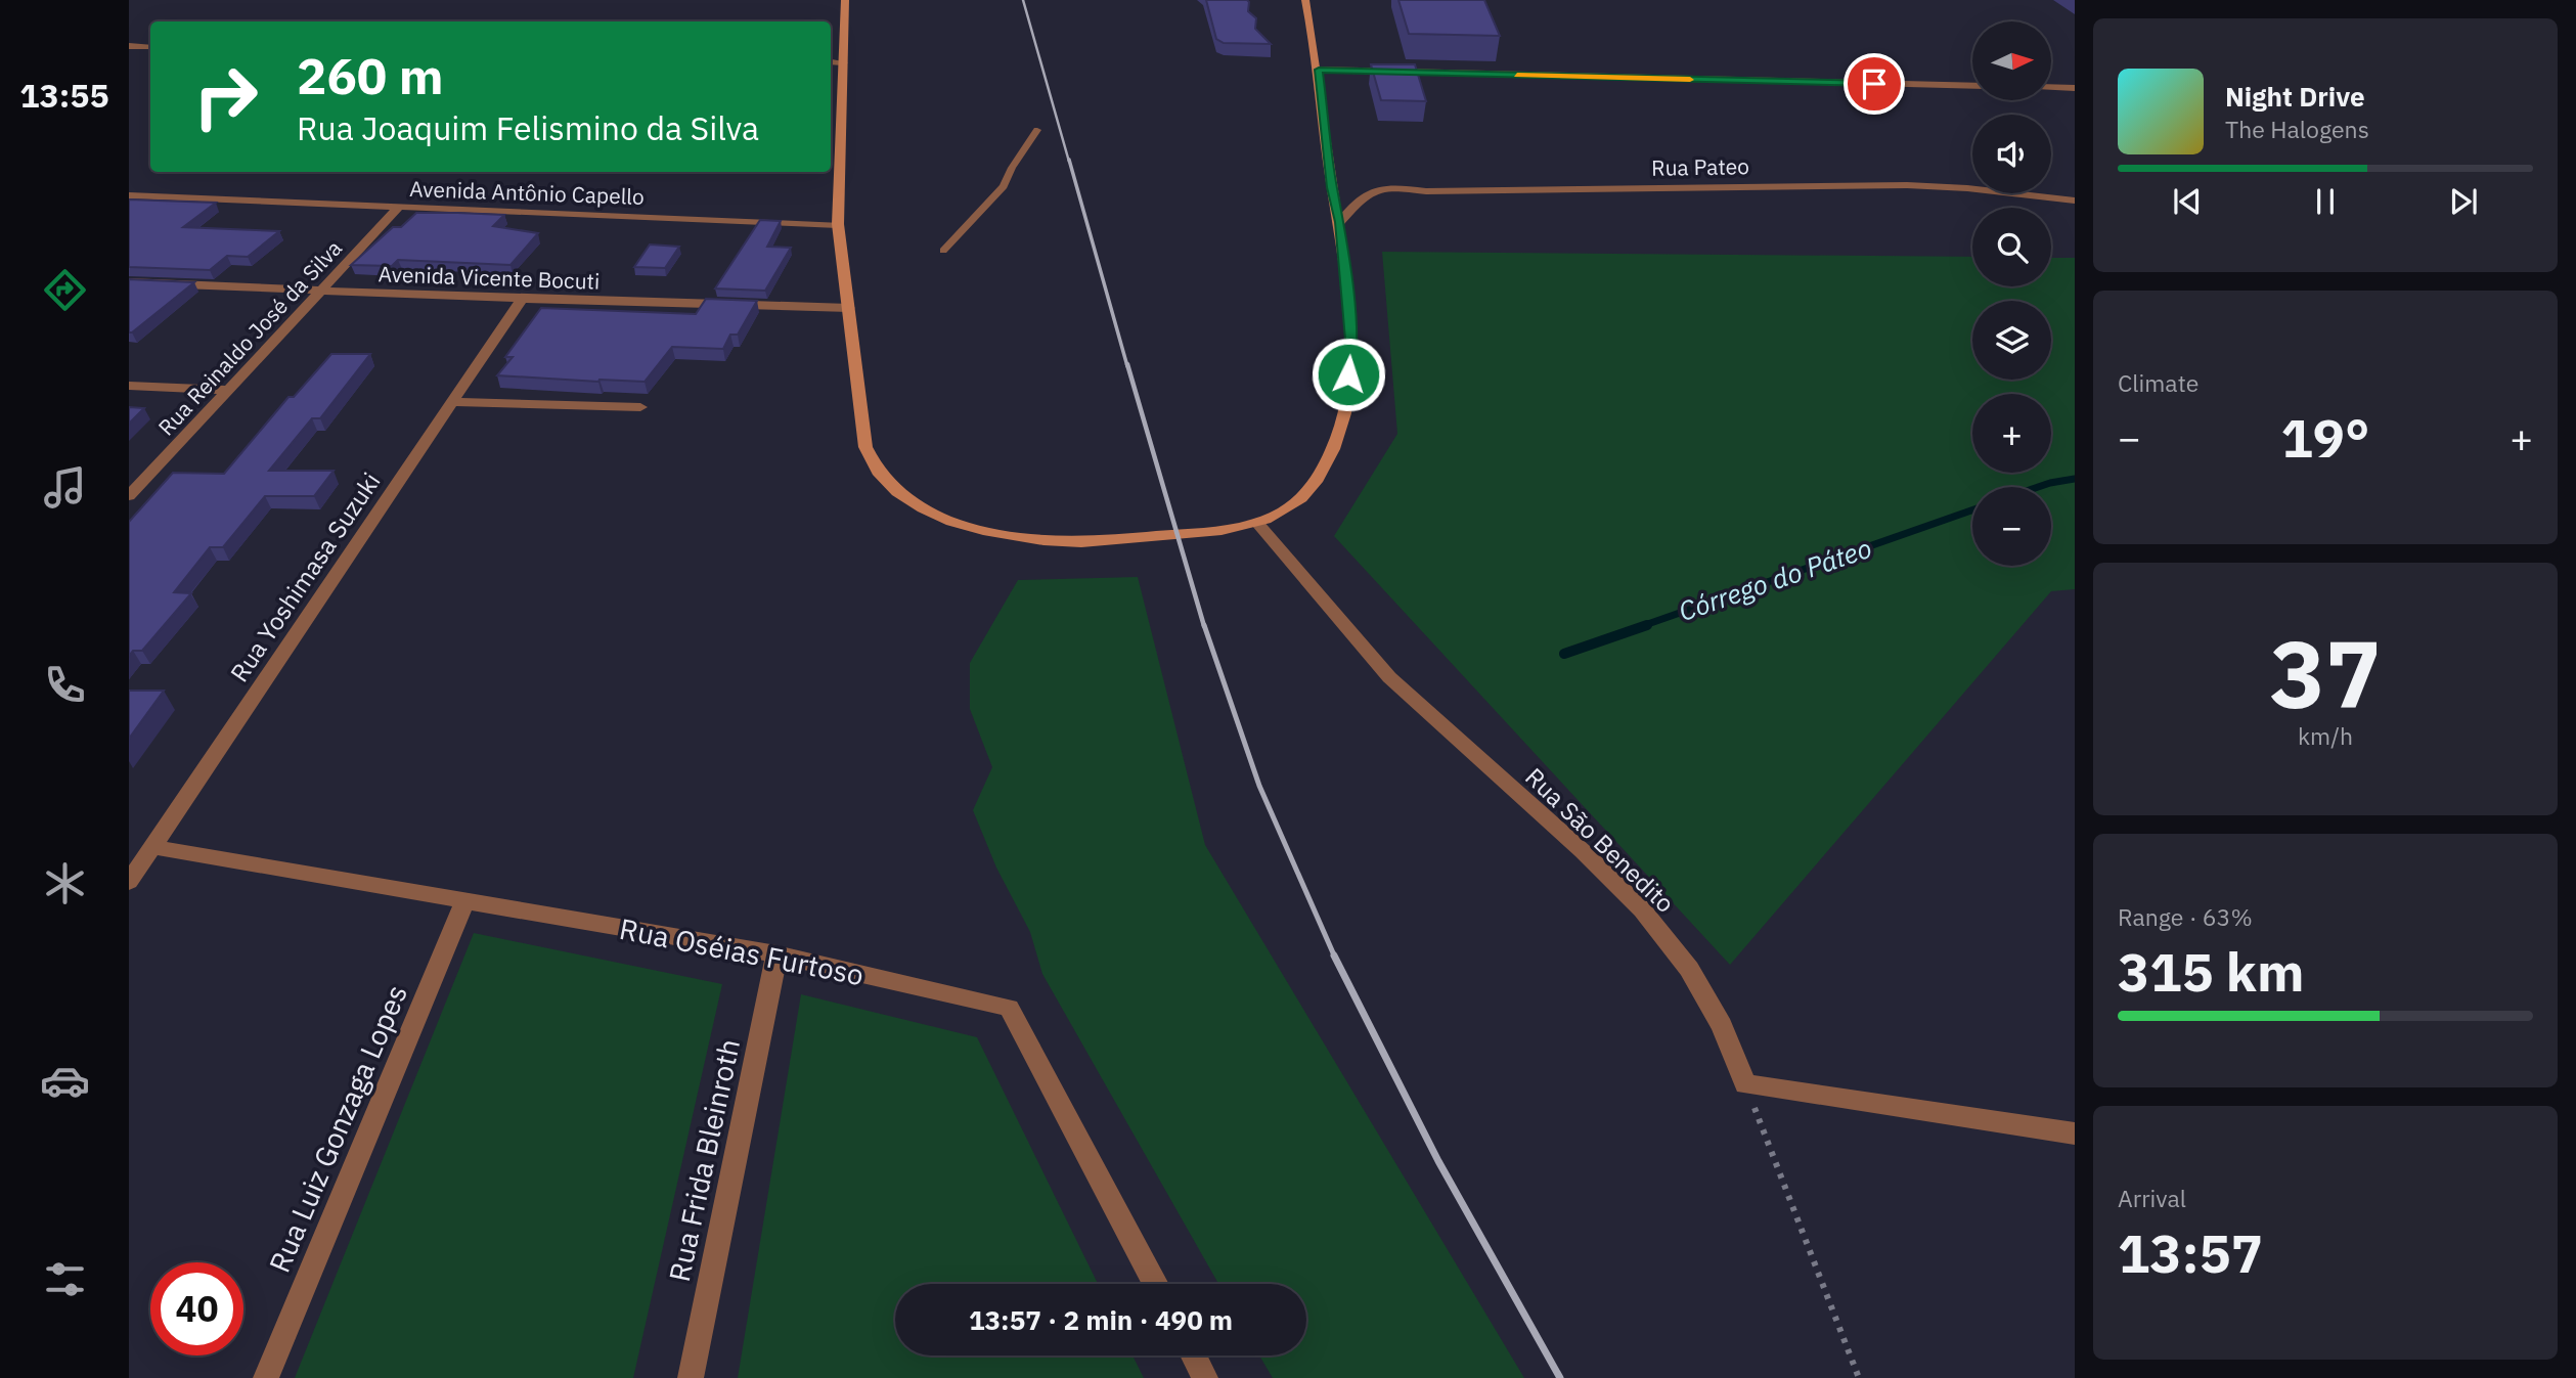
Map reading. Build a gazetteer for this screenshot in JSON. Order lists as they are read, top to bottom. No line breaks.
{"streets":{"street":["Rua Pateo","Avenida Antônio Capello","Avenida Vicente Bocuti","Rua Reinaldo José da Silva","Rua Yoshimasa Suzuki","Rua São Benedito","Rua Oséias Furtoso","Rua Luiz Gonzaga Lopes","Rua Frida Bleinroth"]},"crossings":[["Avenida Antônio Capello","Rua Reinaldo José da Silva"],["Avenida Vicente Bocuti","Rua Reinaldo José da Silva"],["Avenida Vicente Bocuti","Rua Yoshimasa Suzuki"],["Rua Yoshimasa Suzuki","Rua Oséias Furtoso"],["Rua Oséias Furtoso","Rua Luiz Gonzaga Lopes"],["Rua Oséias Furtoso","Rua Frida Bleinroth"]],"water":["Córrego do Páteo"],"north":"right","page":{"tabs":"13:55","map_buttons":["+","−"],"turn":["260 m","Rua Joaquim Felismino da Silva"],"song":["Night Drive","The Halogens"],"tile":["Climate",["37","km/h"],["Range · 63%","315 km"],["Arrival","13:57"]],"heat":["−","19°","+"],"limit":"40","trip":"13:57 · 2 min · 490 m"}}
